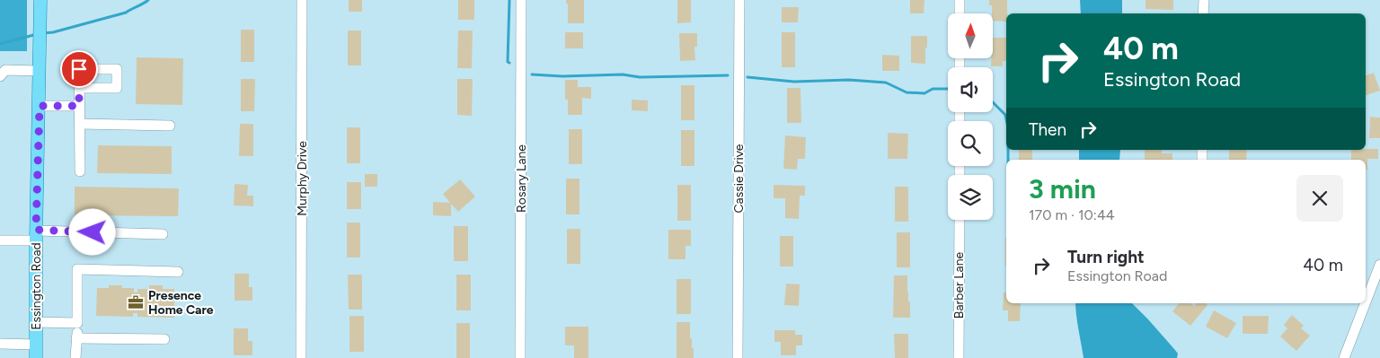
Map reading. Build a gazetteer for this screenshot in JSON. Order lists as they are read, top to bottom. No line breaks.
{"streets":{"main road":["Essington Road"],"street":["Murphy Drive","Rosary Lane","Cassie Drive","Barber Lane"]},"places":{"office":["Presence Home Care"]},"north":"top","page":{"turn":["40 m","Essington Road"],"then":"Then","heading":["3 min","170 m · 10:44"],"list":[{"name":"Turn right","note":"Essington Road","value":"40 m"}]}}
